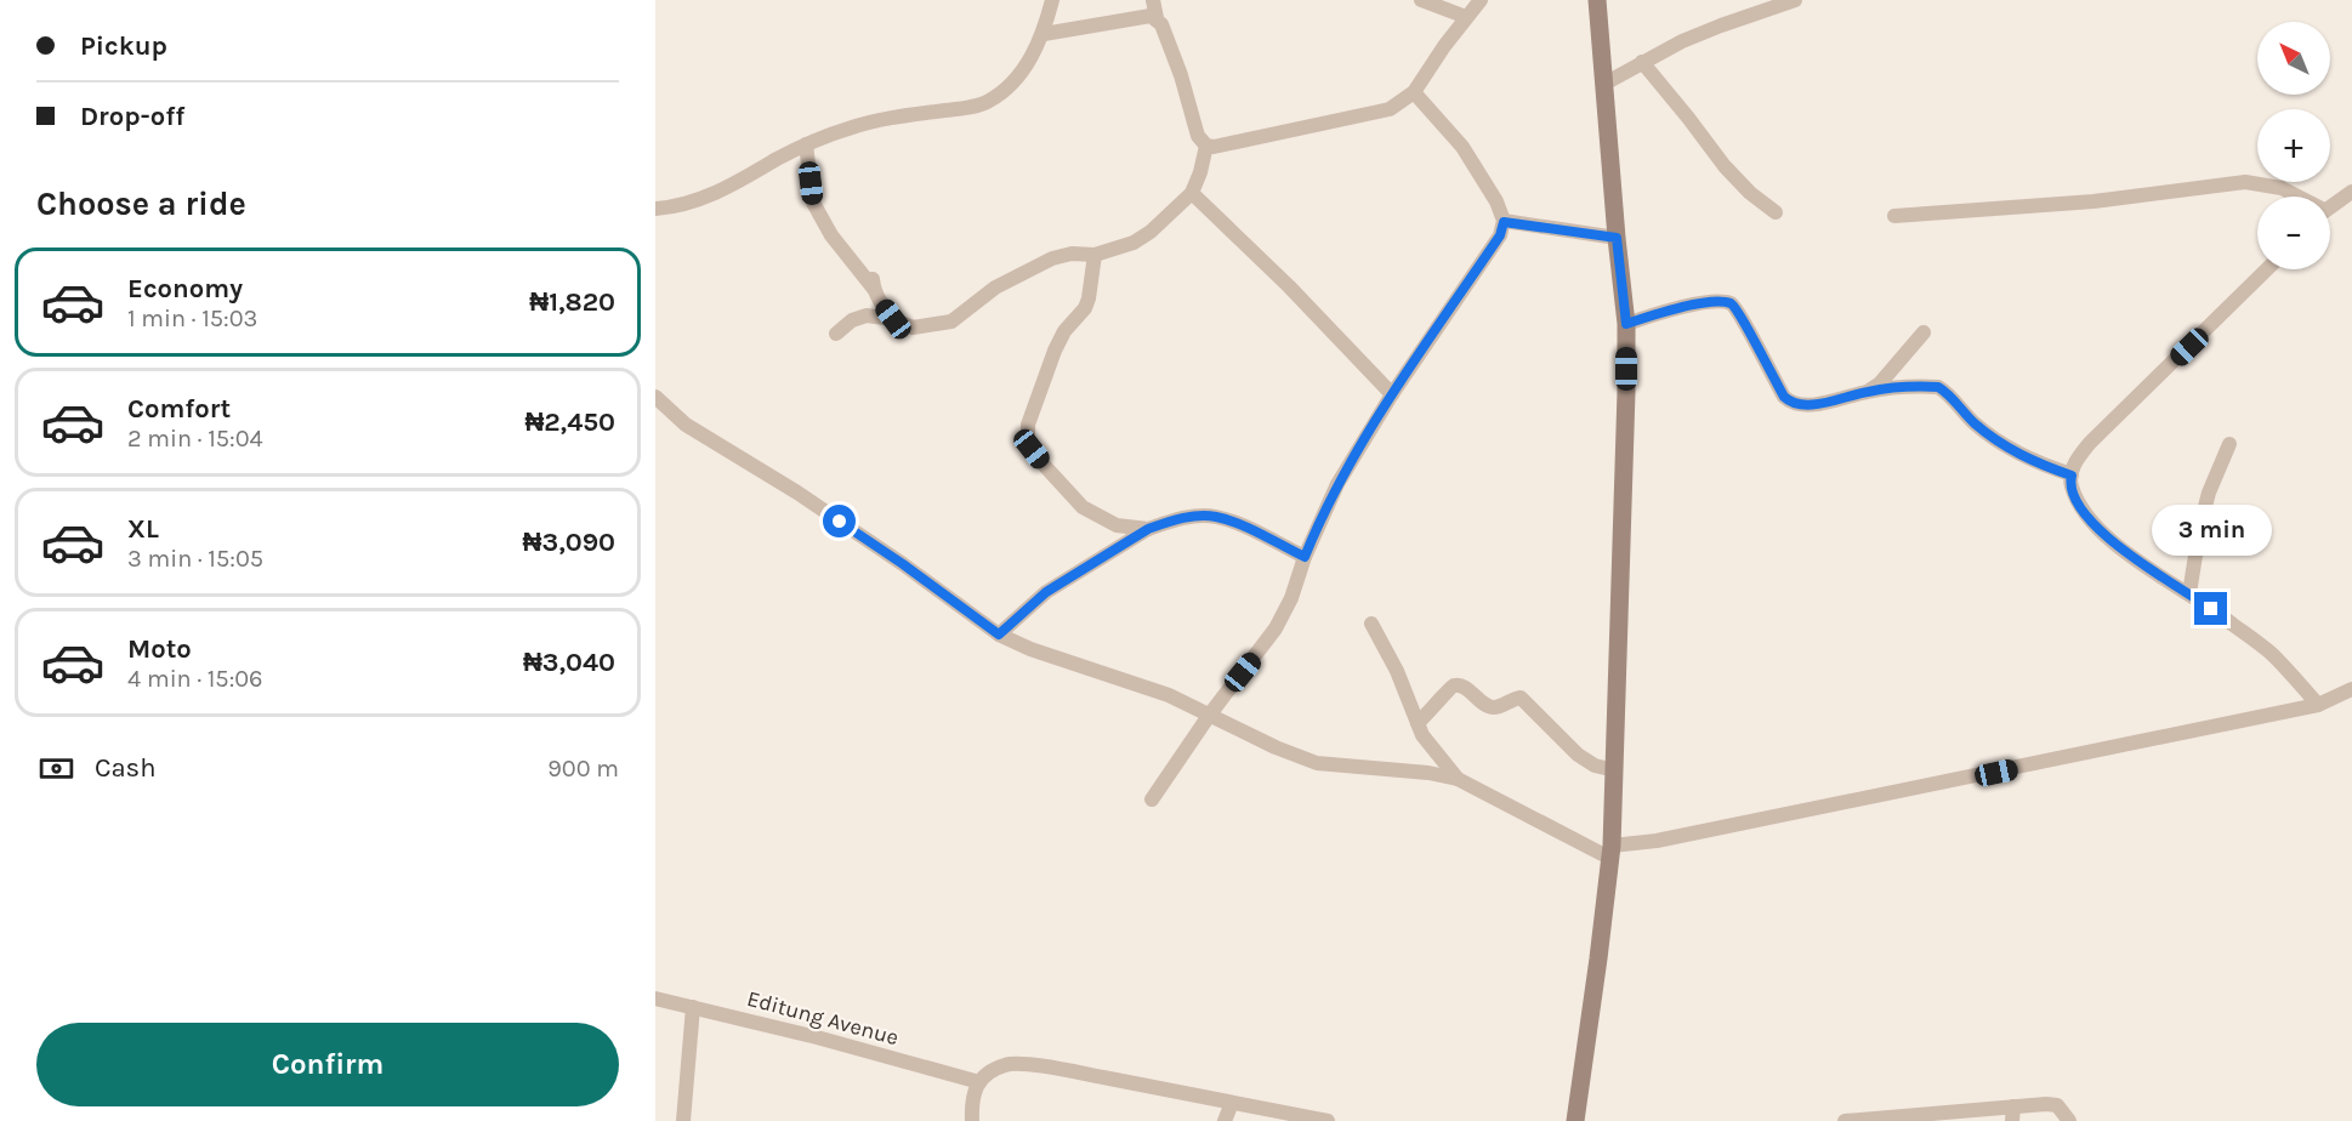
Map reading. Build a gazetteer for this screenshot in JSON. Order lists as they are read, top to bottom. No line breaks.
{"streets":{"street":["Editung Avenue"]},"north":"top left","page":{"banner":["Pickup","Drop-off"],"map_buttons":["+","−"],"heading":"Choose a ride","list":[{"name":"Economy","note":"1 min · 15:03","value":"₦1,820"},{"name":"Comfort","note":"2 min · 15:04","value":"₦2,450"},{"name":"XL","note":"3 min · 15:05","value":"₦3,090"},{"name":"Moto","note":"4 min · 15:06","value":"₦3,040"}],"bubble":"3 min","pay":["Cash","900 m"],"buttons":"Confirm"}}
